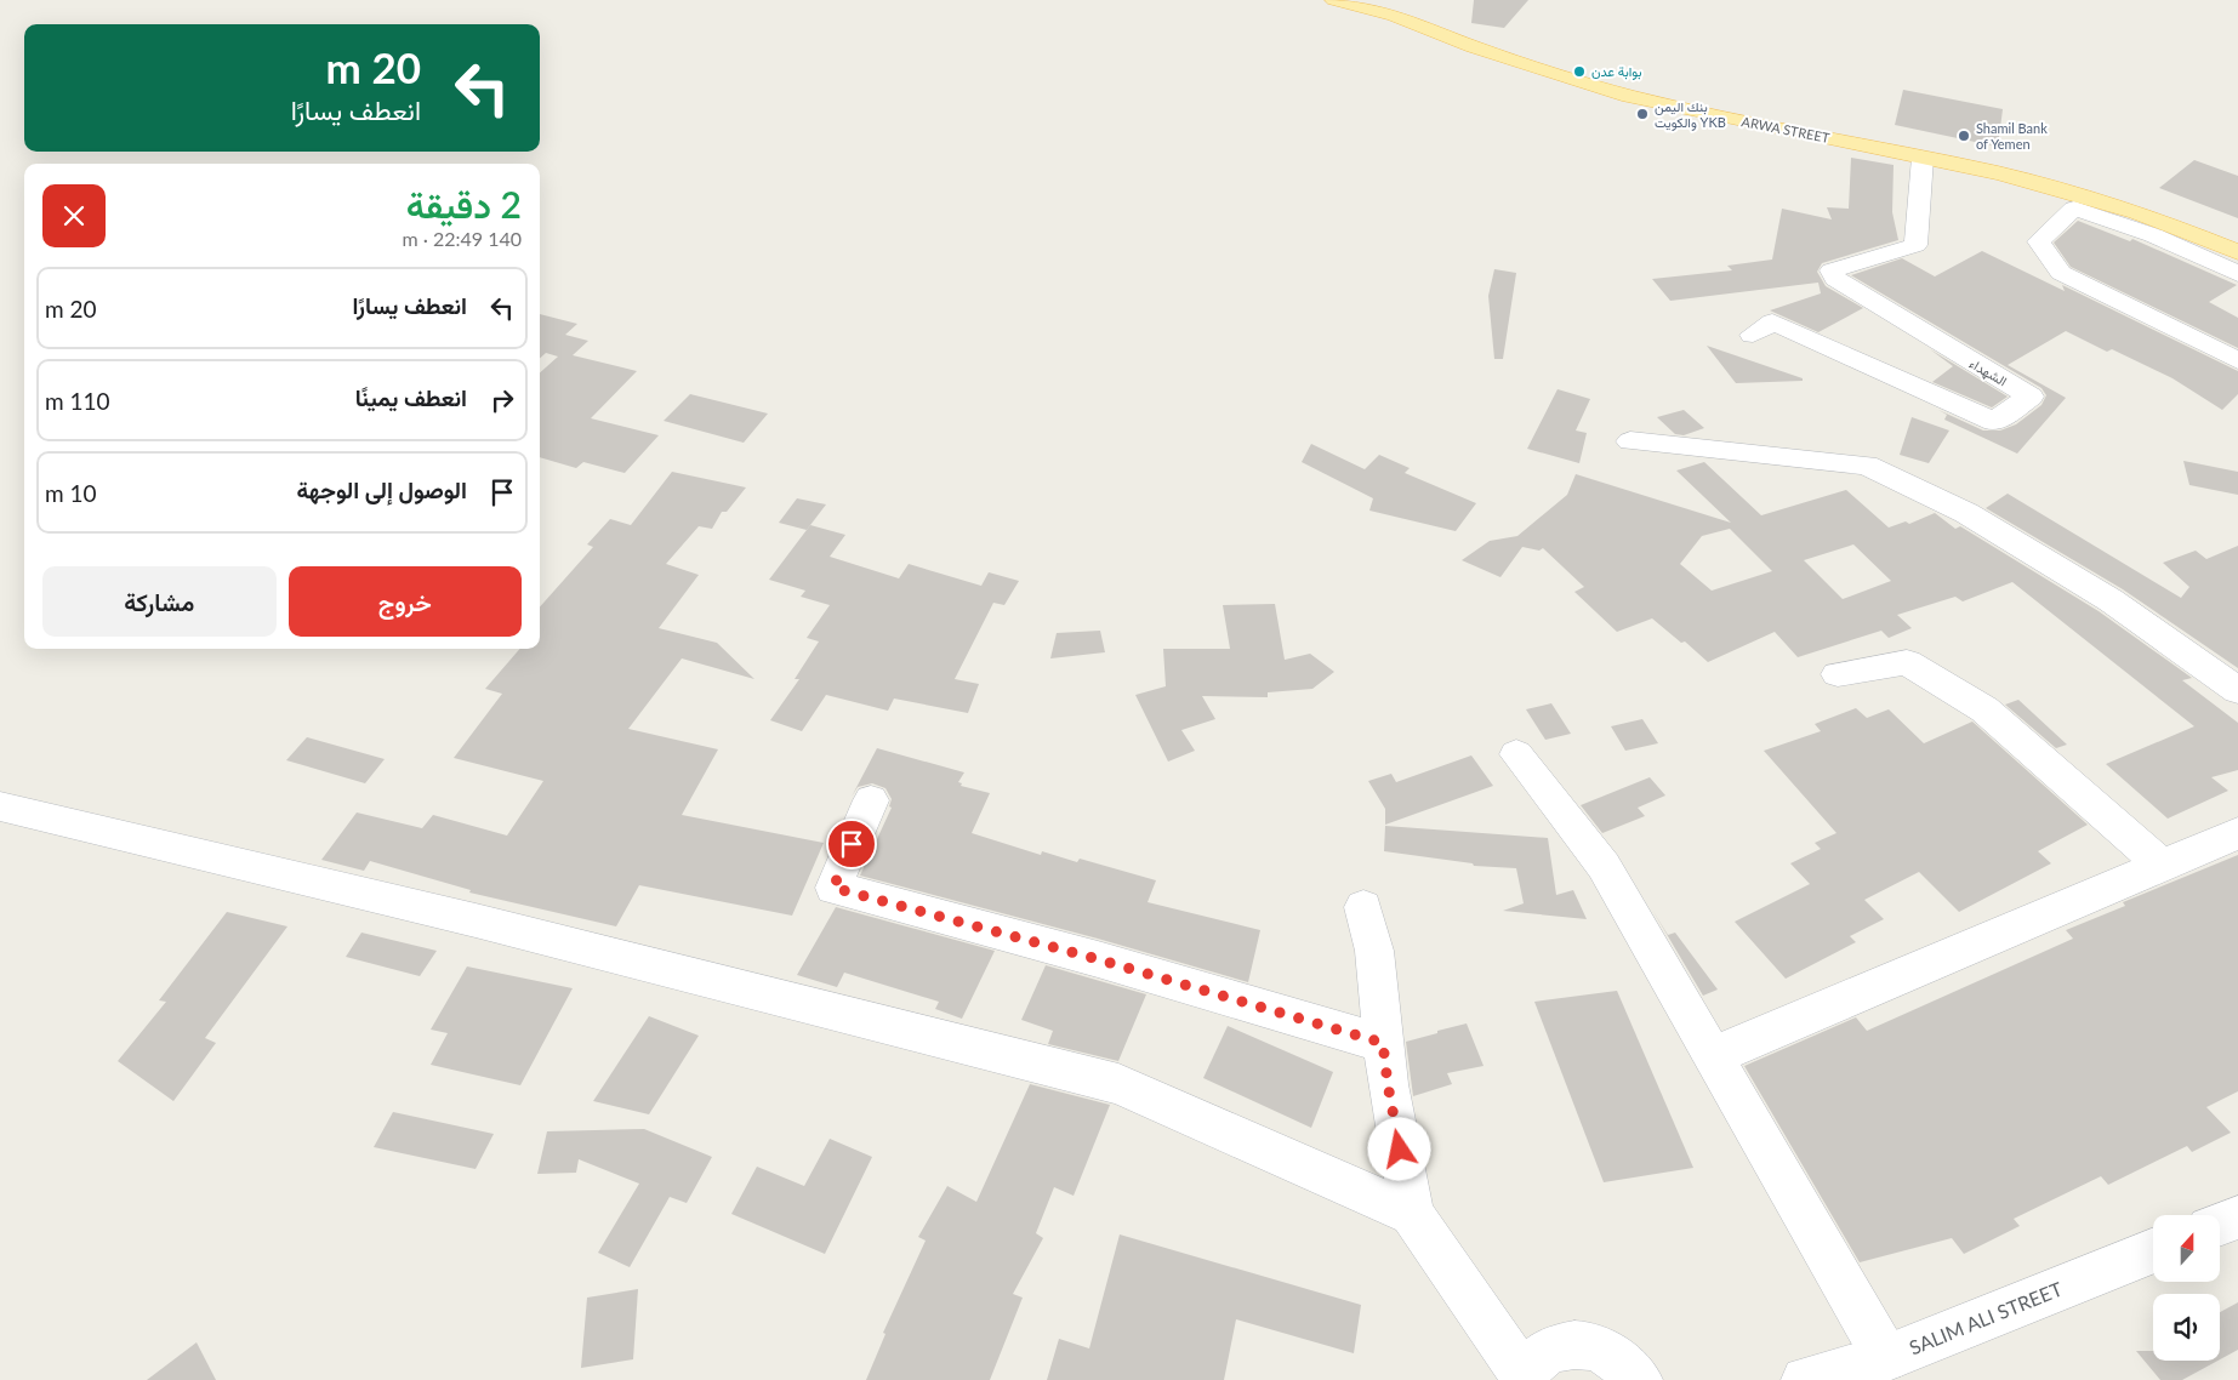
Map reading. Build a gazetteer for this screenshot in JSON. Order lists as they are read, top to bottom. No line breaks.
{"streets":{"main road":["ARWA STREET"],"street":["الشهداء","SALIM ALI STREET"]},"crossings":[["ARWA STREET","الشهداء"]],"places":["بوابة عدن","بنك اليمن والكويت YKB","Shamil Bank of Yemen"],"north":"top","page":{"turn":["20 m","انعطف يسارًا"],"heading":["2 دقيقة","140 m · 22:49"],"list":[{"name":"انعطف يسارًا","value":"20 m"},{"name":"انعطف يمينًا","value":"110 m"},{"name":"الوصول إلى الوجهة","value":"10 m"}],"buttons":["خروج","مشاركة"]}}
